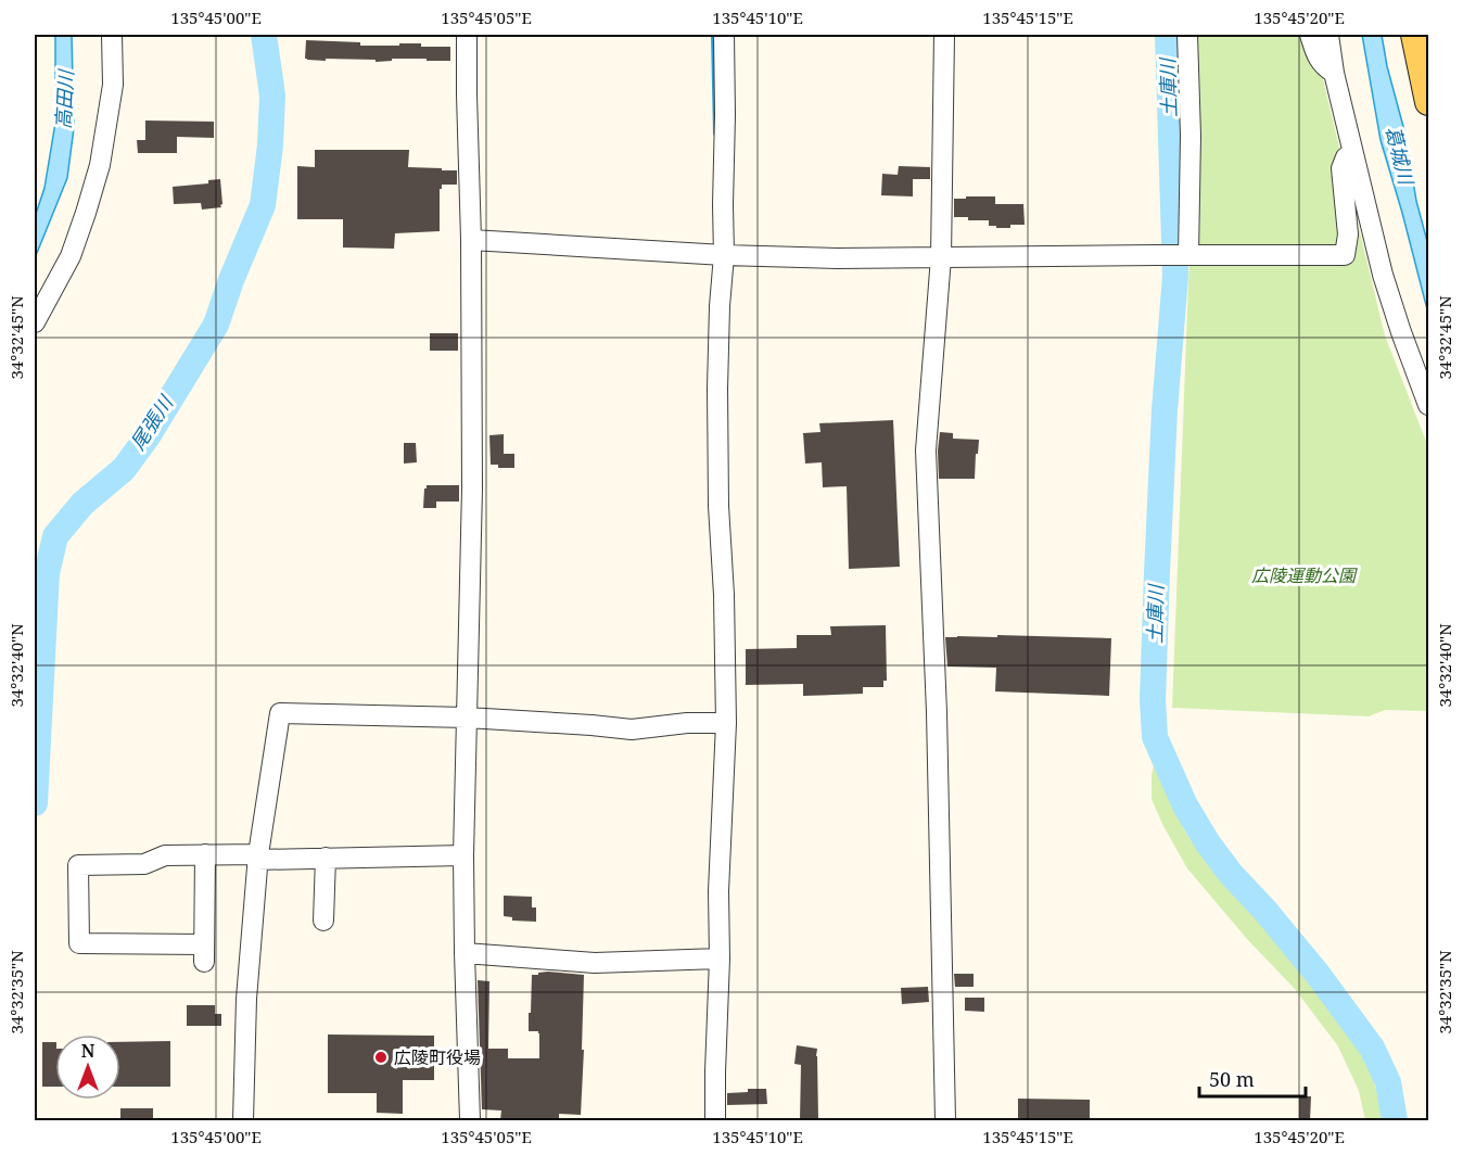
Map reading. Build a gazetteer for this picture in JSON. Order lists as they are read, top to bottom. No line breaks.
{"water":["土庫川","高田川","葛城川","尾張川"],"parks":["広陵運動公園"],"places":["広陵町役場"],"scale_bar":"50 m","north":"top","coordinates":["135°45'00\"E","135°45'05\"E","135°45'10\"E","135°45'15\"E","135°45'20\"E","34°32'45\"N","34°32'40\"N","34°32'35\"N"]}
